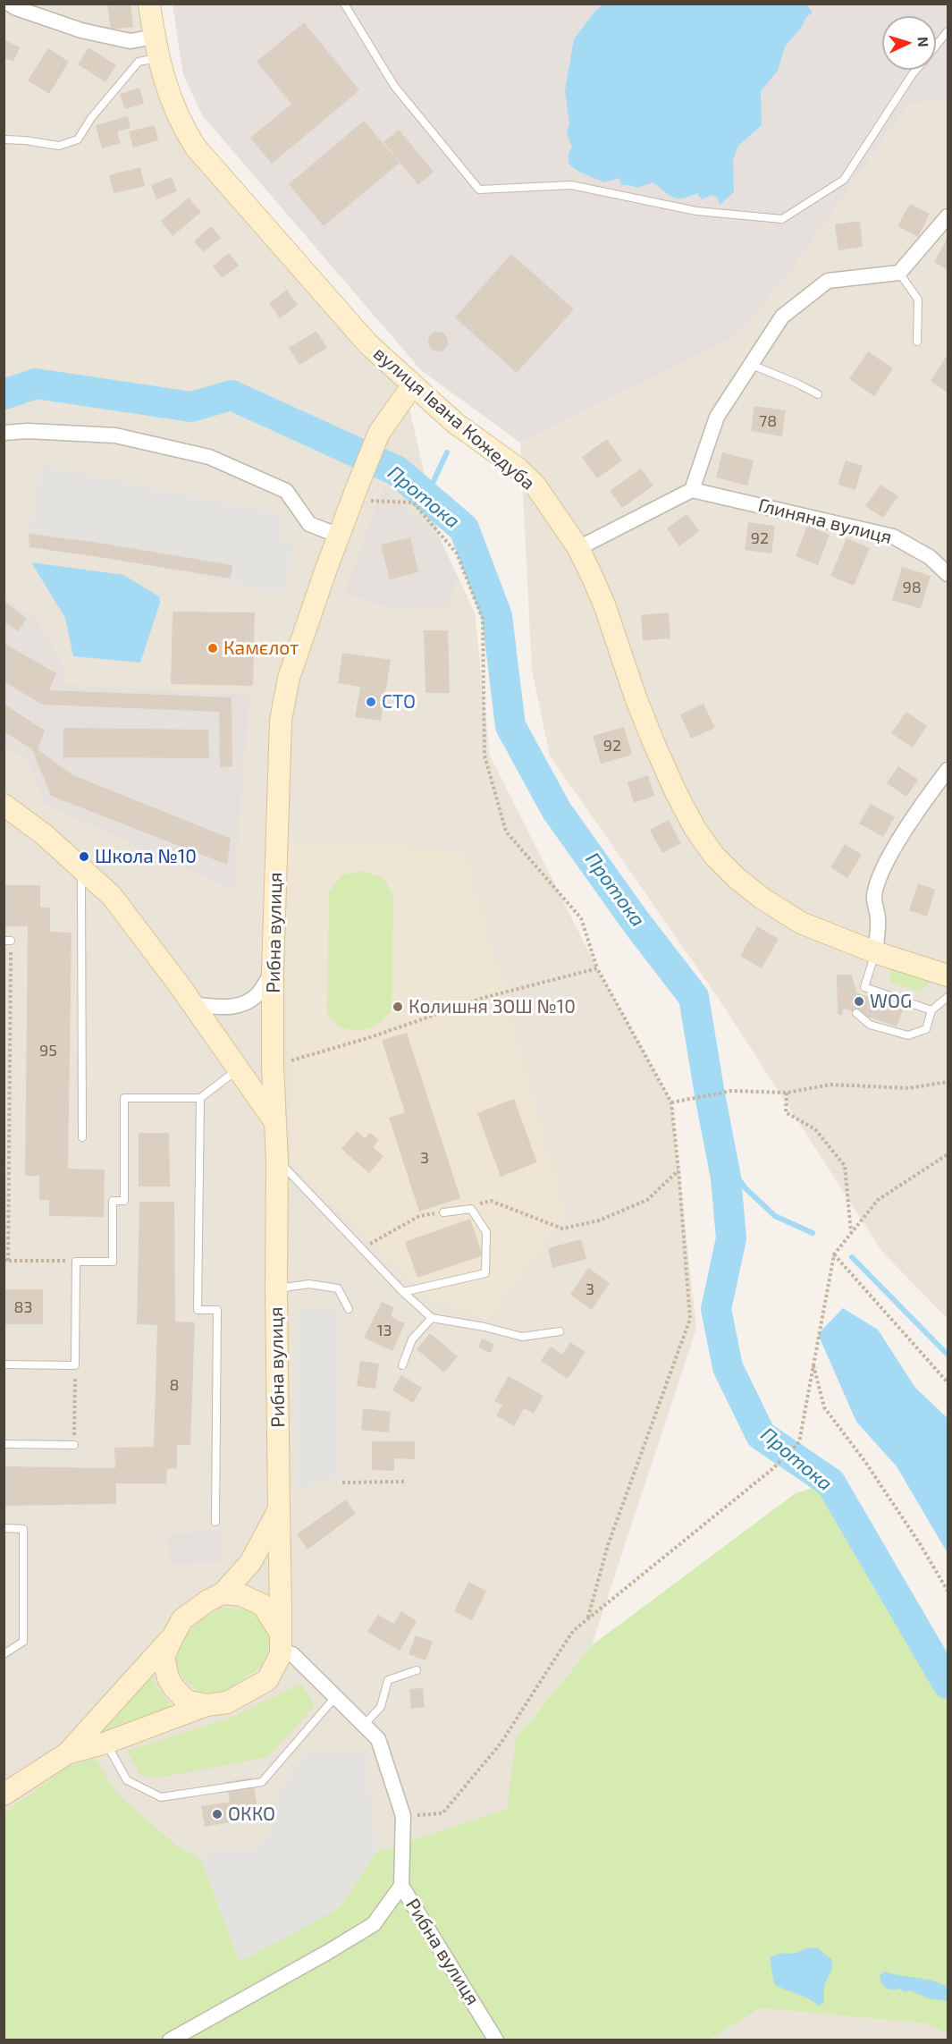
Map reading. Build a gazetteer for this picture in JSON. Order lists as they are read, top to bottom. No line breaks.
{"streets":{"street":["вулиця Івана Кожедуба","Глиняна вулиця","Рибна вулиця"]},"crossings":[["вулиця Івана Кожедуба","Рибна вулиця"]],"water":["Протока"],"places":["Камєлот","СТО","Школа №10","WOG","Колишня ЗОШ №10","ОККО"],"house_numbers":["78","92","98","92","95","3","3","83","13","8"],"north":"right"}
